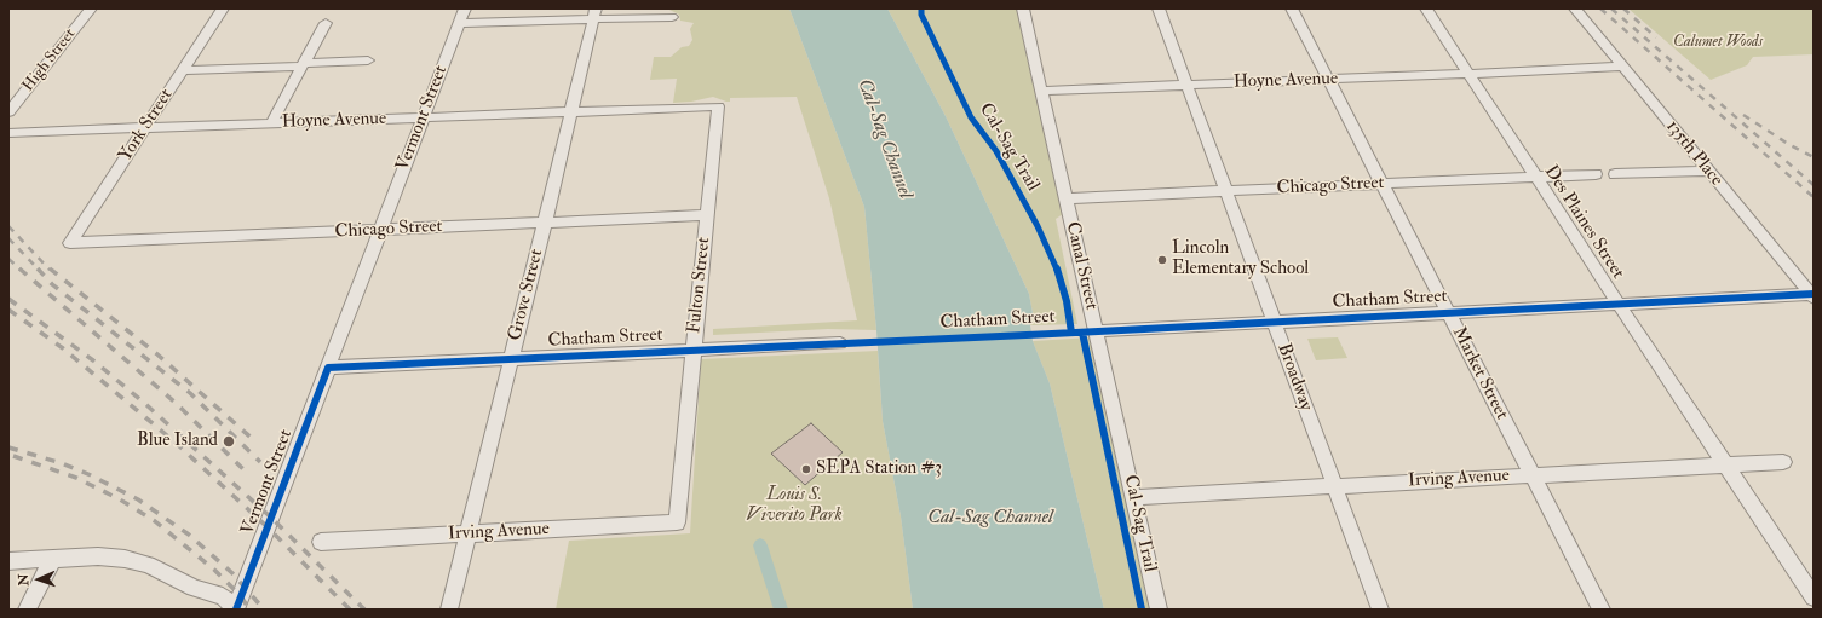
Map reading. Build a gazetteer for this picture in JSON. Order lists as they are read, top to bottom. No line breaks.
{"streets":{"street":["High Street","Hoyne Avenue","Vermont Street","York Street","135th Place","Chicago Street","Des Plaines Street","Canal Street","Fulton Street","Grove Street","Chatham Street","Market Street","Broadway","Irving Avenue"],"cycle path":["Cal-Sag Trail"]},"crossings":[["Hoyne Avenue","Vermont Street"],["Hoyne Avenue","York Street"],["Hoyne Avenue","135th Place"],["Hoyne Avenue","Des Plaines Street"],["Hoyne Avenue","Canal Street"],["Hoyne Avenue","Fulton Street"],["Hoyne Avenue","Grove Street"],["Hoyne Avenue","Market Street"],["Hoyne Avenue","Broadway"],["Vermont Street","Chicago Street"],["Vermont Street","Chatham Street"],["York Street","Chicago Street"],["135th Place","Chatham Street"],["Chicago Street","Des Plaines Street"],["Chicago Street","Canal Street"],["Chicago Street","Fulton Street"],["Chicago Street","Grove Street"],["Chicago Street","Market Street"],["Chicago Street","Broadway"],["Des Plaines Street","Chatham Street"],["Des Plaines Street","Irving Avenue"],["Canal Street","Chatham Street"],["Canal Street","Irving Avenue"],["Fulton Street","Chatham Street"],["Fulton Street","Irving Avenue"],["Grove Street","Chatham Street"],["Grove Street","Irving Avenue"],["Chatham Street","Market Street"],["Chatham Street","Broadway"],["Market Street","Irving Avenue"],["Broadway","Irving Avenue"]],"water":["Cal-Sag Channel"],"parks":["Calumet Woods","Louis S. Viverito Park"],"places":["Lincoln Elementary School","Blue Island","SEPA Station #3"],"north":"left"}
